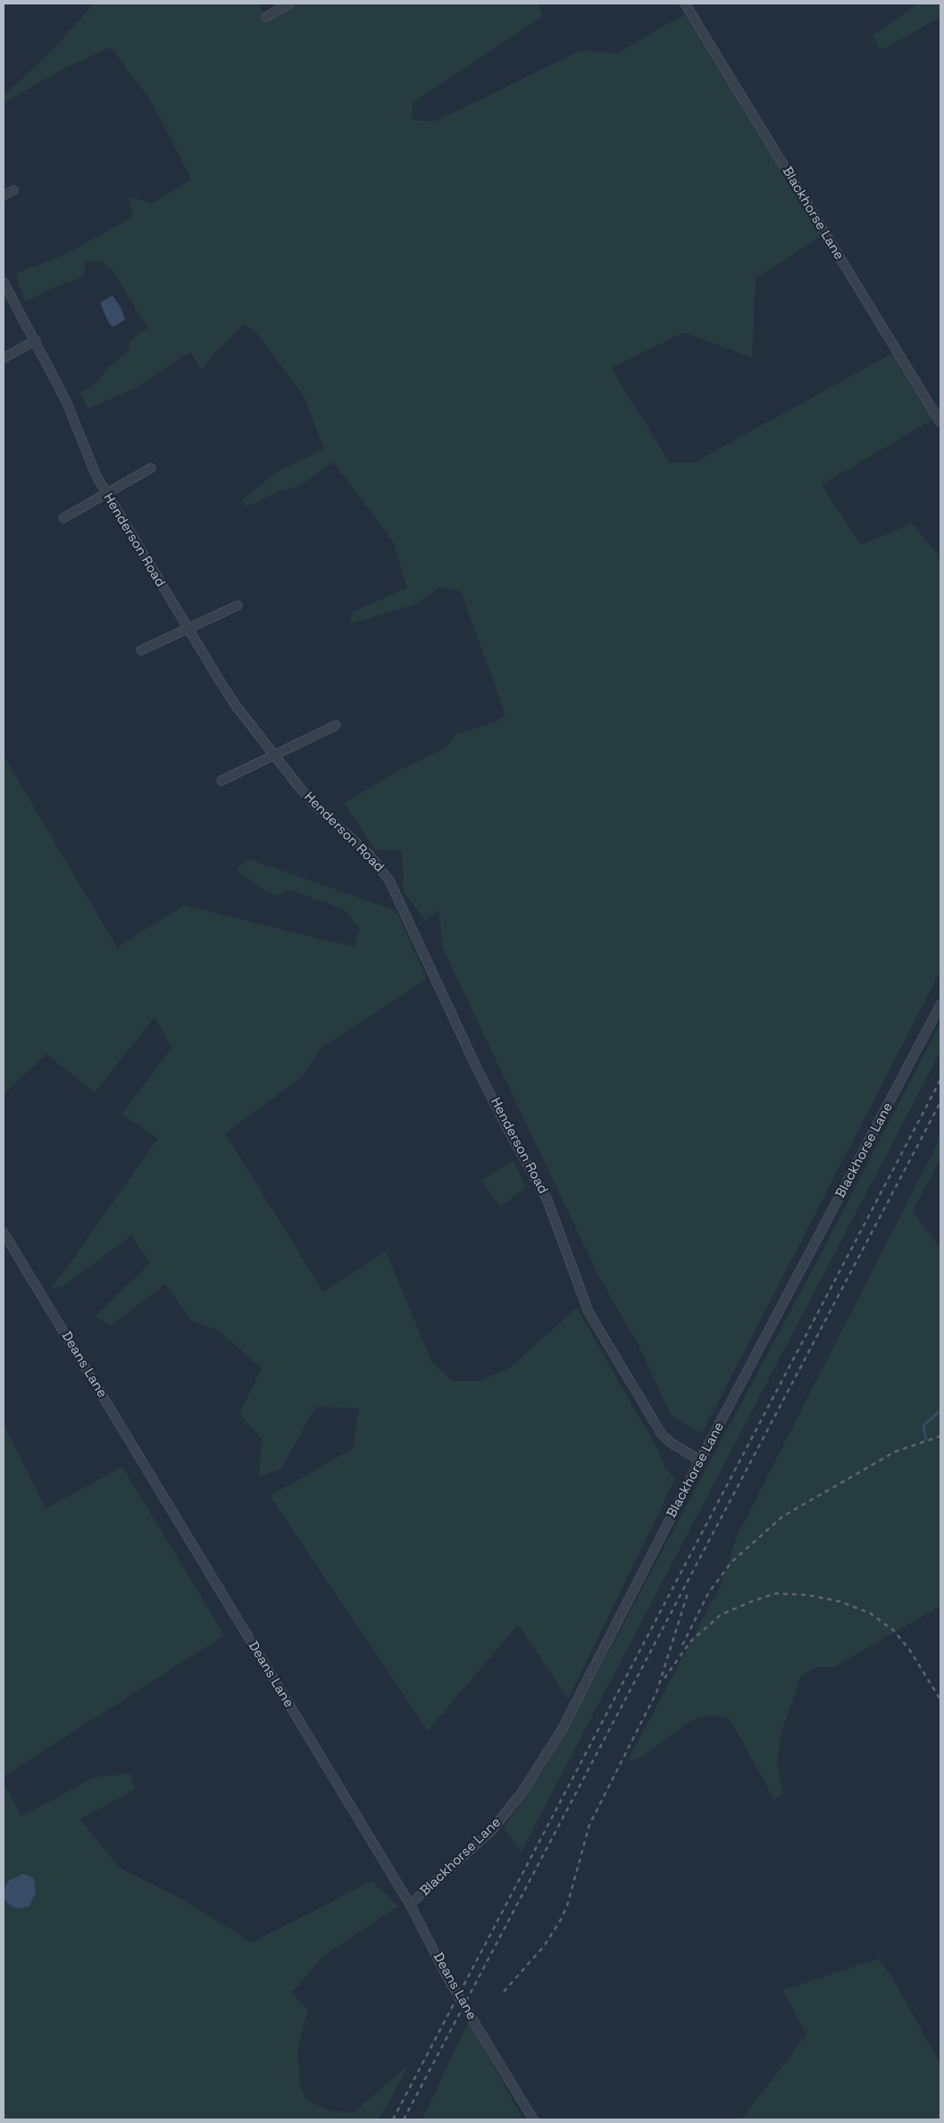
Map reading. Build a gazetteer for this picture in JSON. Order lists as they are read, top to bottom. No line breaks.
{"streets":{"street":["Blackhorse Lane","Henderson Road","Deans Lane"]},"crossings":[["Blackhorse Lane","Henderson Road"],["Blackhorse Lane","Deans Lane"]]}
